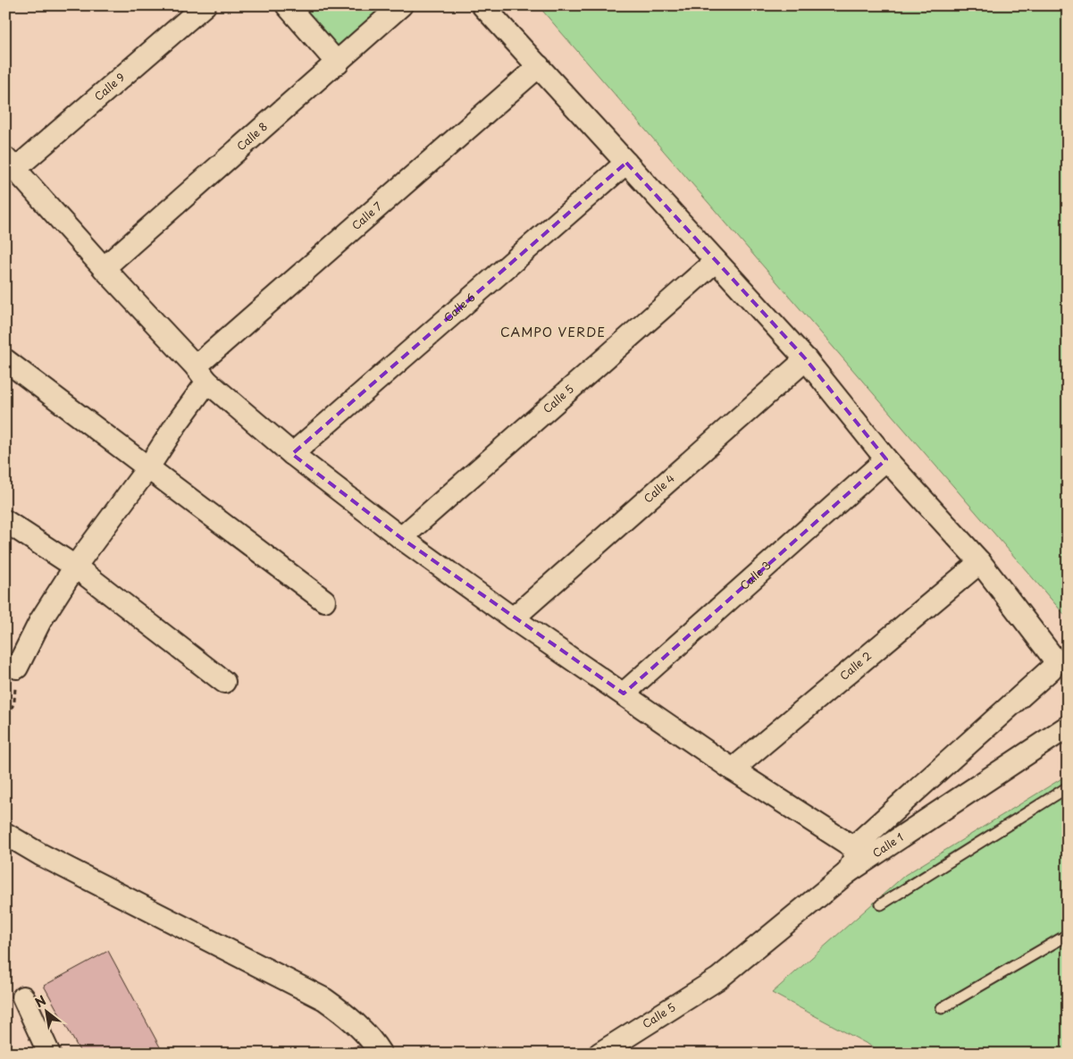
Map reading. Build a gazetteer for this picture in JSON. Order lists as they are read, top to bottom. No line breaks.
{"streets":{"street":["Calle 9","Calle 8","Calle 7","Calle 6","Calle 5","Calle 4","Calle 3","Calle 2","Calle 1"]},"crossings":[["Calle 5","Calle 1"]],"districts":["CAMPO VERDE"],"north":"top left"}
